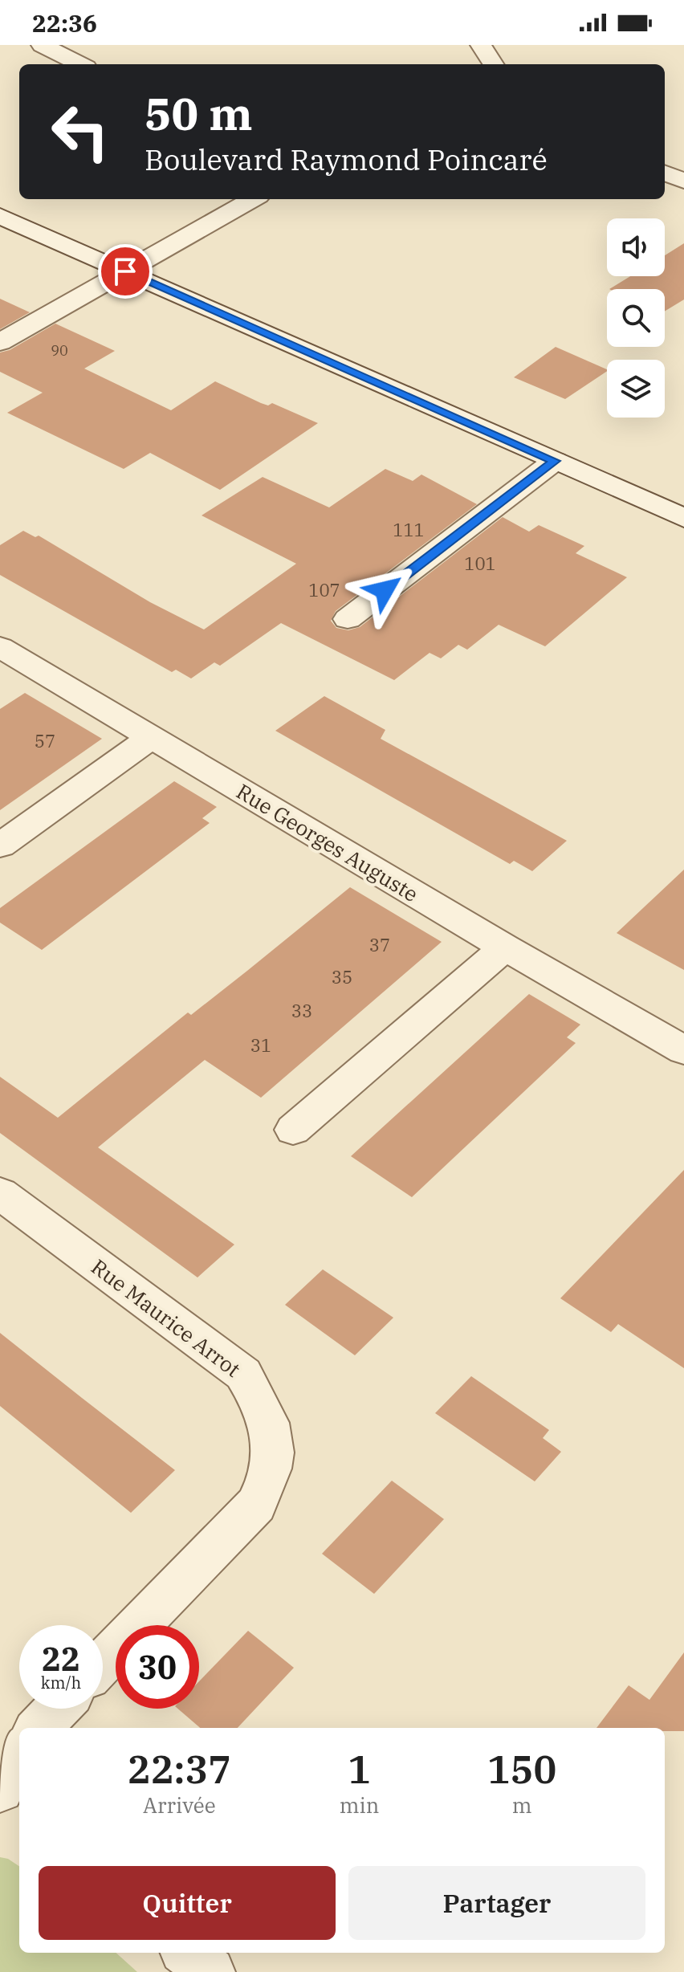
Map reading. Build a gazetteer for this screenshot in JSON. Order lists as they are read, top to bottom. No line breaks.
{"streets":{"street":["Rue Georges Auguste","Rue Maurice Arrot"]},"house_numbers":["90","111","101","107","57","37","35","33","31"],"page":{"status":"22:36","turn":["50 m","Boulevard Raymond Poincaré"],"speed":"22 km/h","limit":"30","eta":["22:37","Arrivée","1","min","150","m"],"buttons":["Quitter","Partager"]}}
